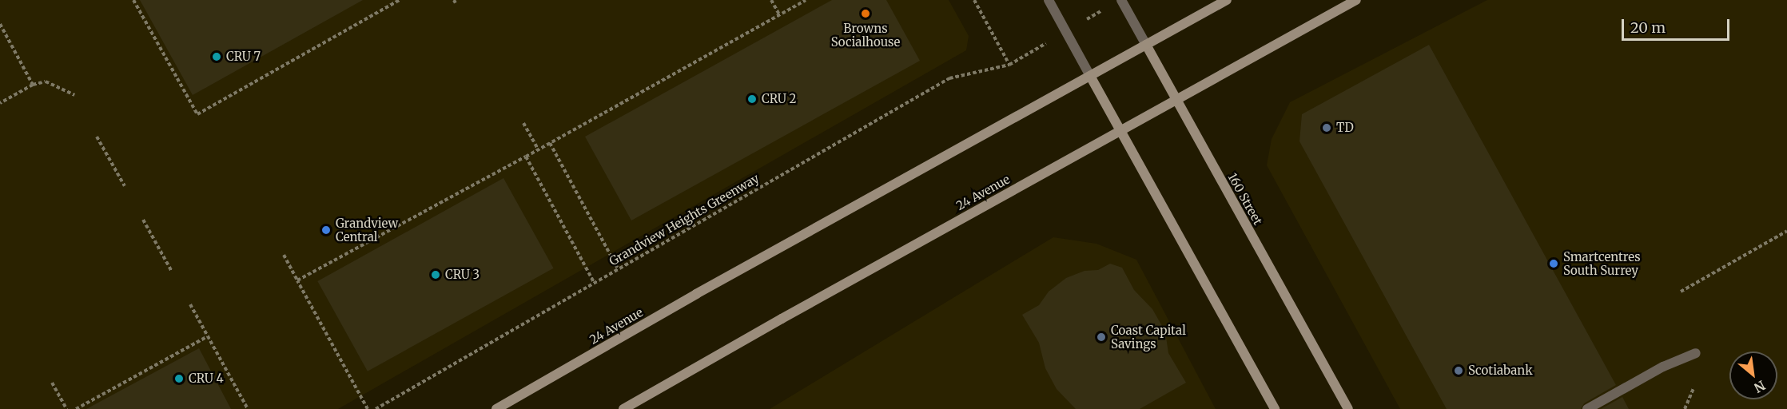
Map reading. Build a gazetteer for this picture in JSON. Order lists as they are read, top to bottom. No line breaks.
{"streets":{"main road":["24 Avenue","160 Street"],"path":["Grandview Heights Greenway"]},"crossings":[["24 Avenue","160 Street"]],"places":["Browns Socialhouse","CRU 7","CRU 2","TD","Grandview Central","Smartcentres South Surrey","CRU 3","Coast Capital Savings","Scotiabank","CRU 4"],"scale_bar":"20 m","north":"bottom right"}
